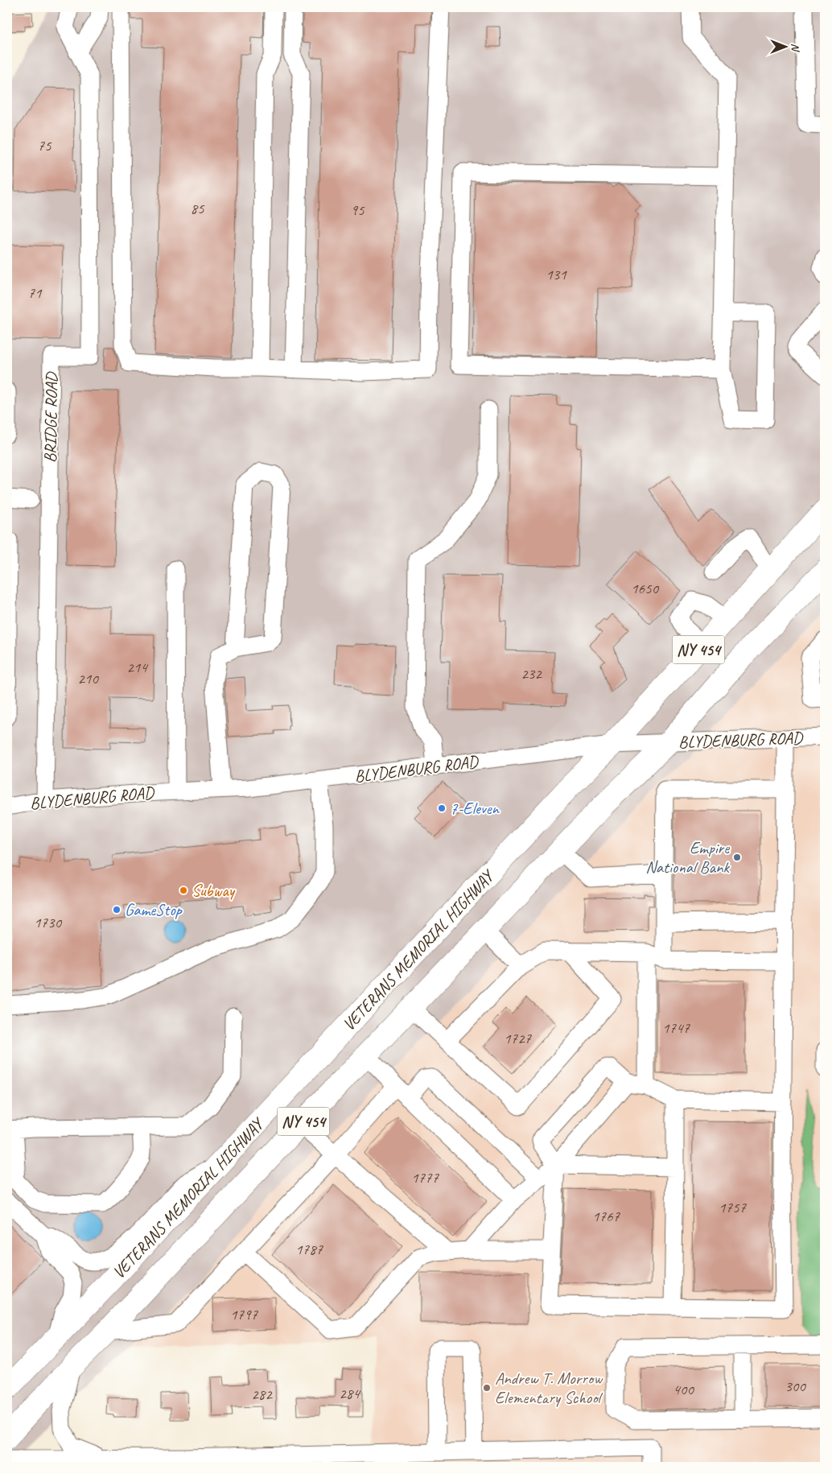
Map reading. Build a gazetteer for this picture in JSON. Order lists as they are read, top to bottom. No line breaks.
{"streets":{"highway":["NY 454","VETERANS MEMORIAL HIGHWAY"],"street":["BRIDGE ROAD","BLYDENBURG ROAD"]},"crossings":[["BRIDGE ROAD","BLYDENBURG ROAD"],["BLYDENBURG ROAD","VETERANS MEMORIAL HIGHWAY"]],"places":["7-Eleven","Empire National Bank","Subway","GameStop","Andrew T. Morrow Elementary School"],"house_numbers":["75","85","95","131","71","1650","214","232","210","1730","1747","1727","1777","1757","1767","1787","1797","300","400","284","282"],"north":"right"}
